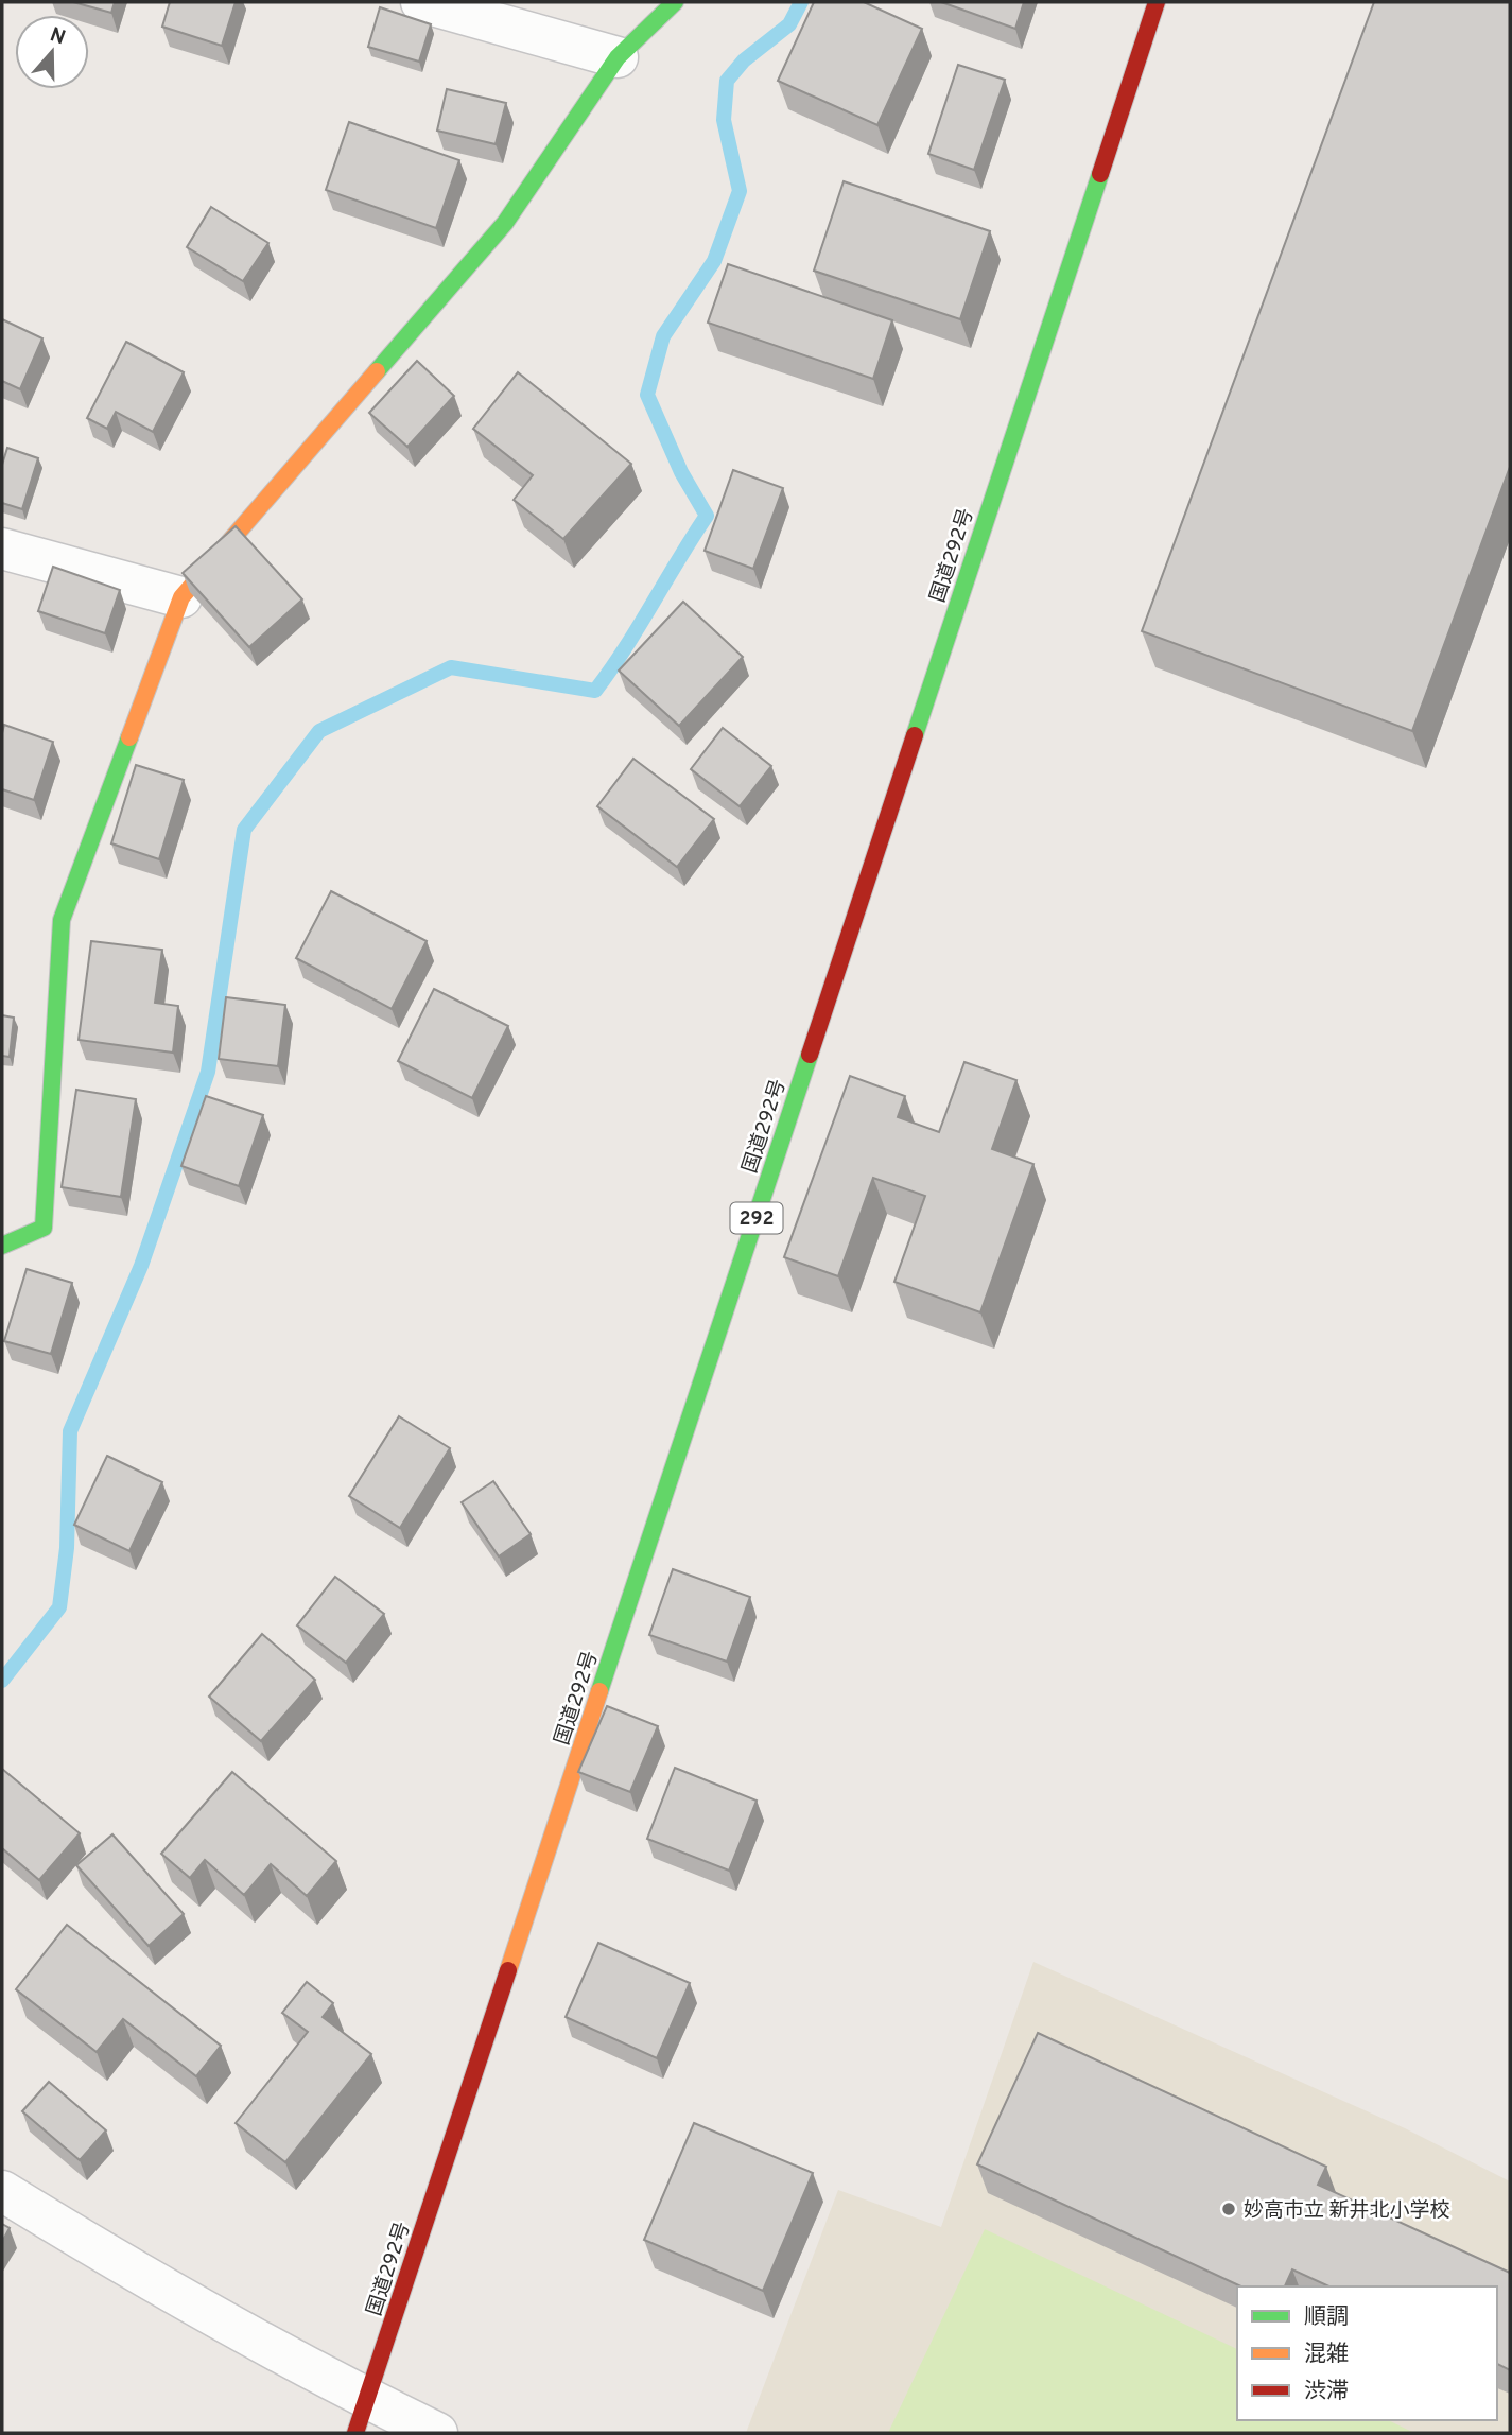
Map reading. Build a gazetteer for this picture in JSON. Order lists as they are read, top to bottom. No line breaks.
{"streets":{"main road":["国道292号","292"]},"places":["妙高市立 新井北小学校"],"legend":["順調","混雑","渋滞"],"north":"top"}
